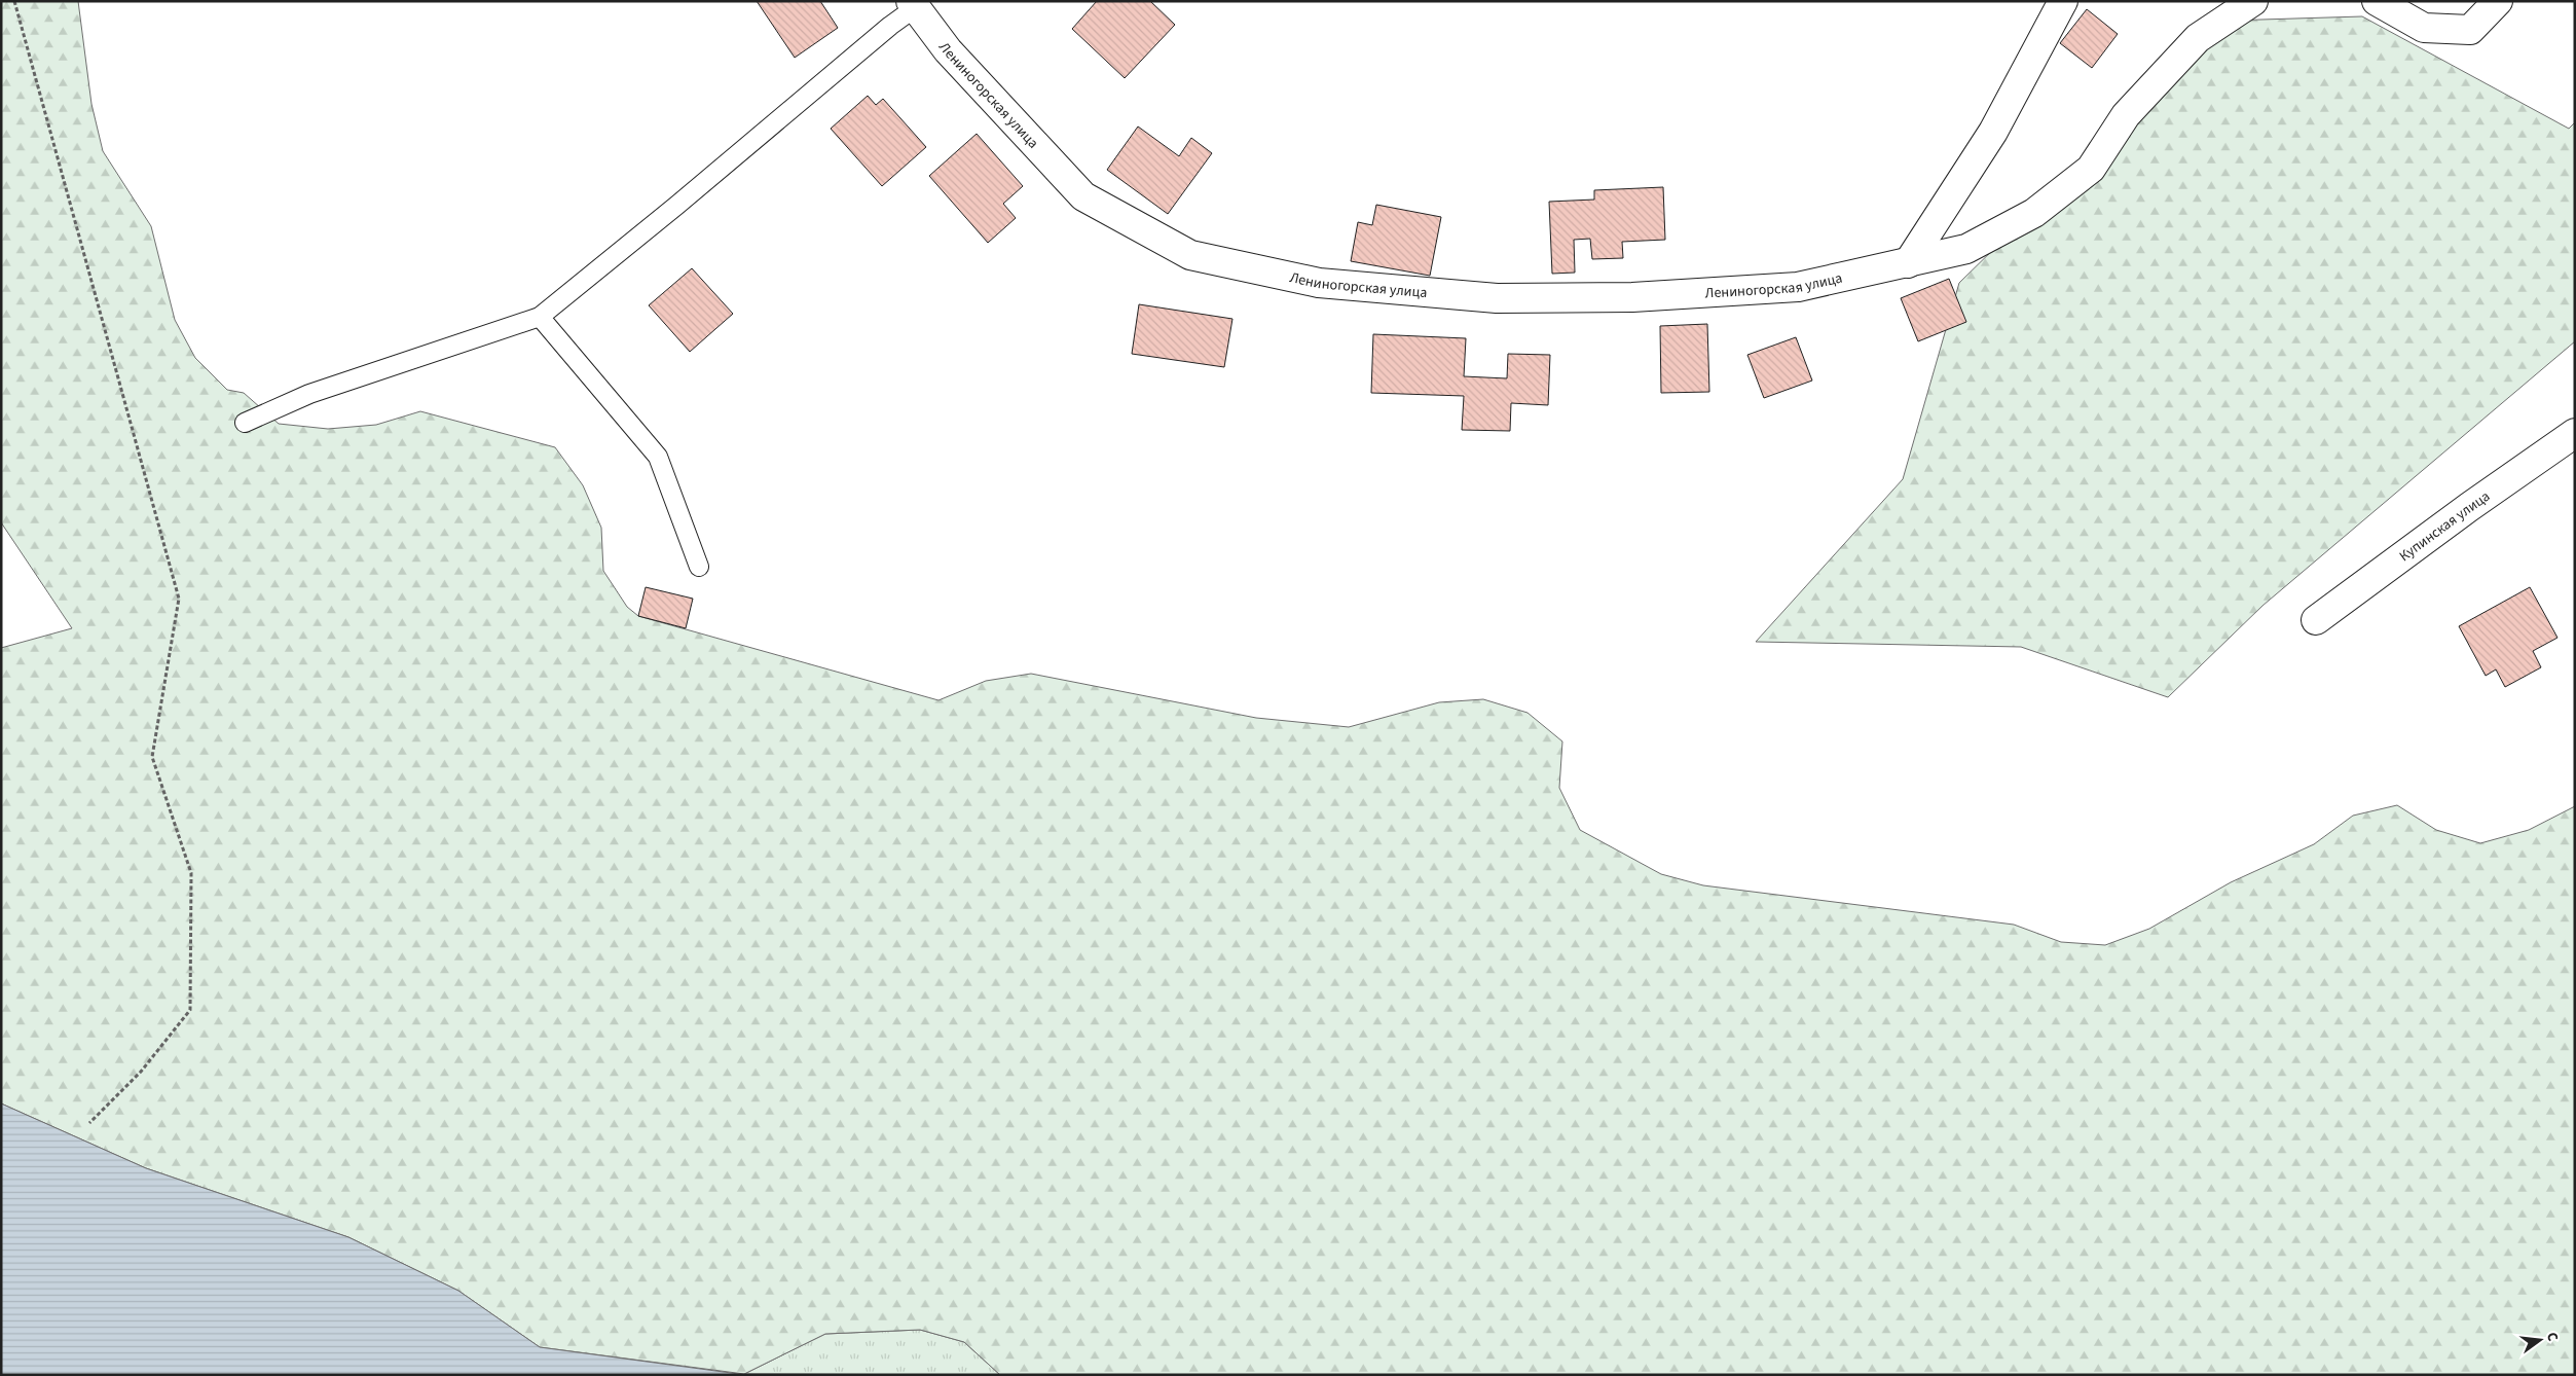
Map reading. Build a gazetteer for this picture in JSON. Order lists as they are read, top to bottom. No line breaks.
{"streets":{"street":["Лениногорская улица","Купинская улица"]},"north":"right"}
